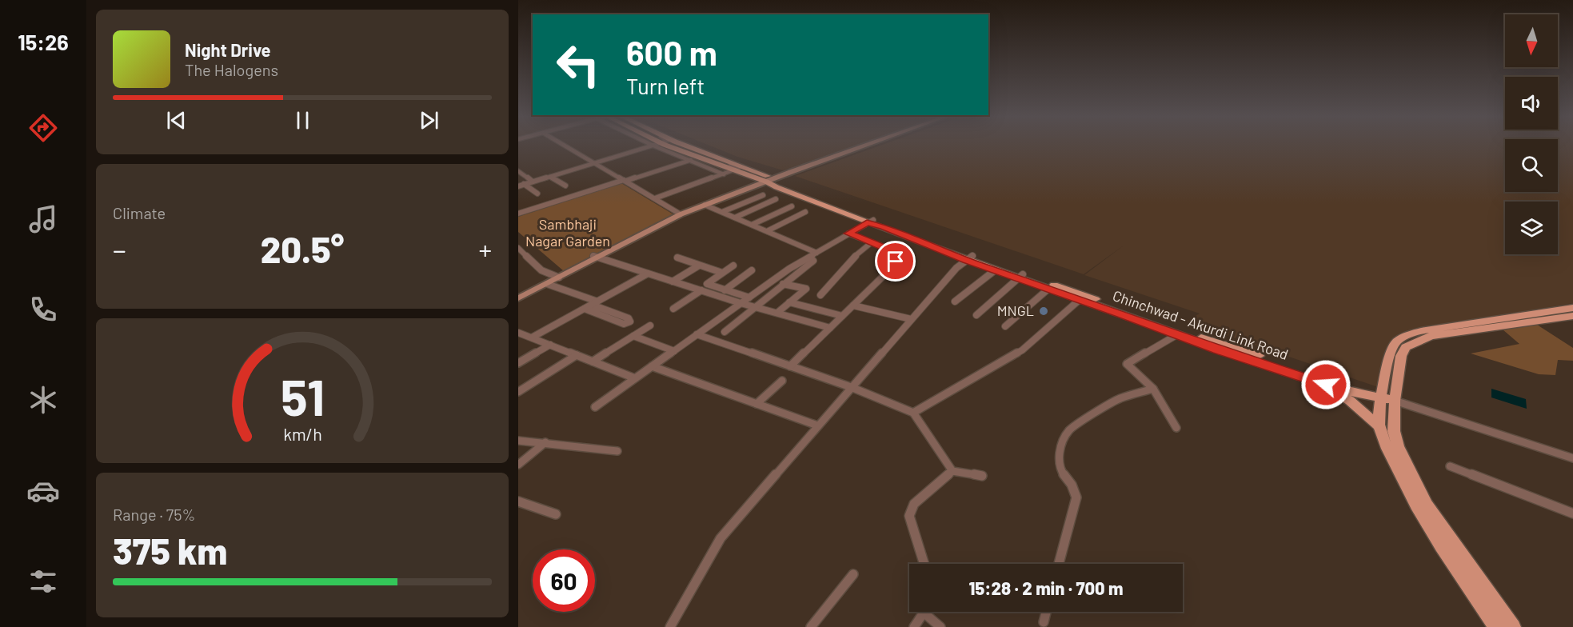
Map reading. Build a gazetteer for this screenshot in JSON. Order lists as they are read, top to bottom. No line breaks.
{"streets":{"main road":["Chinchwad - Akurdi Link Road"]},"parks":["Sambhaji Nagar Garden"],"places":["MNGL"],"north":"bottom","page":{"tabs":"15:26","turn":["600 m","Turn left"],"song":["Night Drive","The Halogens"],"tile":["Climate",["Range · 75%","375 km"]],"heat":["−","20.5°","+"],"limit":"60","trip":"15:28 · 2 min · 700 m","gauge":["51","km/h"]}}
